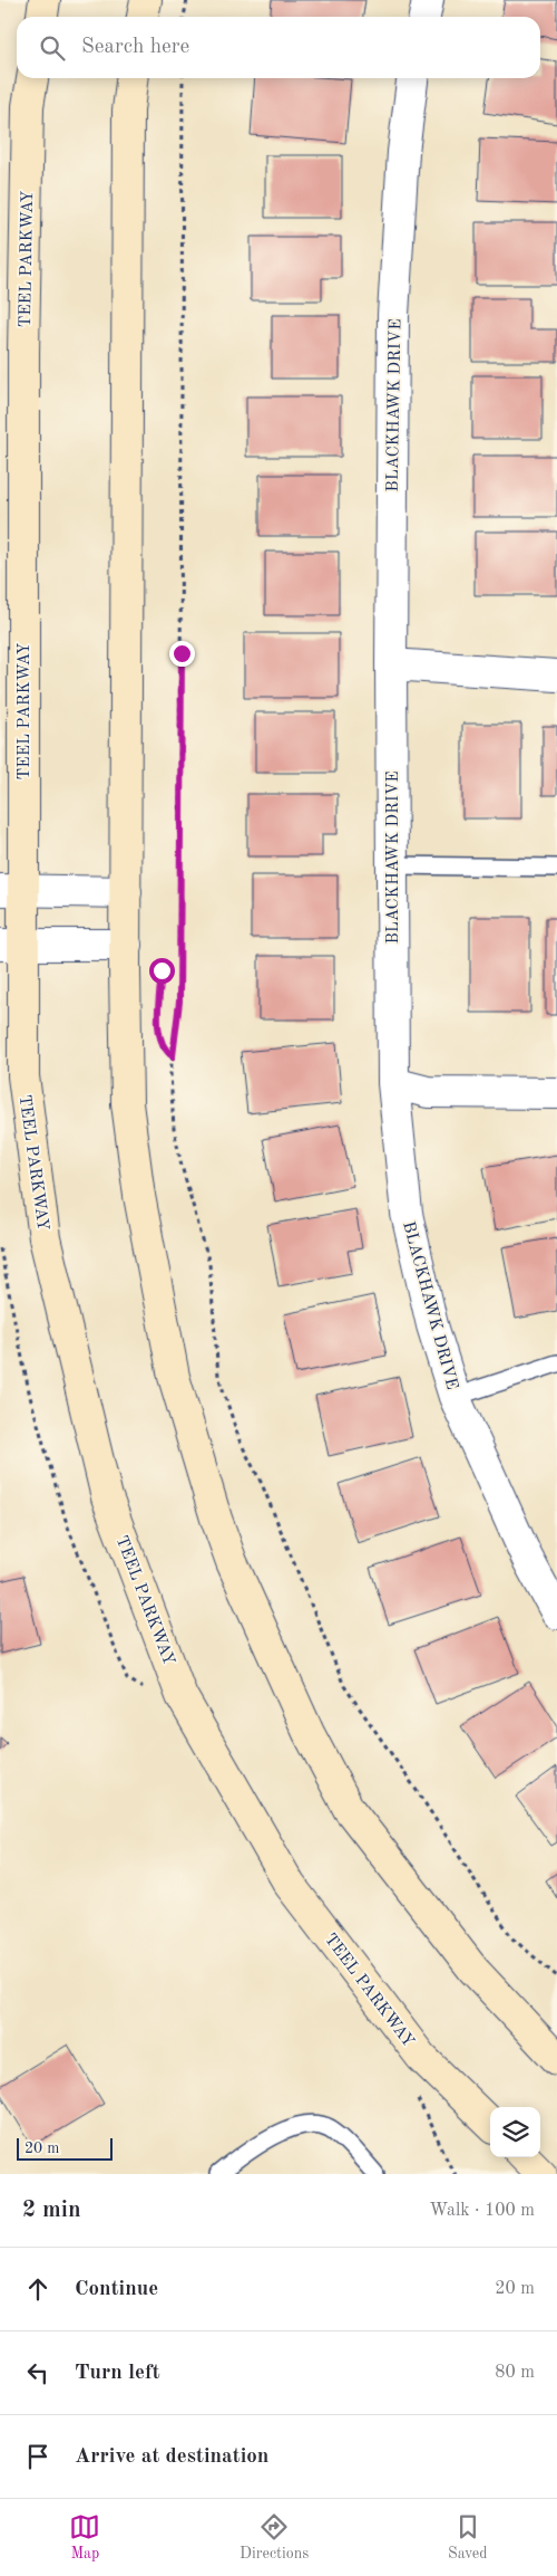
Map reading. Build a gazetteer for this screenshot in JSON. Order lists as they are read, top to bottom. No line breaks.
{"streets":{"main road":["TEEL PARKWAY"],"street":["BLACKHAWK DRIVE"]},"scale_bar":"20 m","page":{"search":"Search here","scale":"20 m","heading":["2 min","Walk · 100 m"],"list":[["Continue","20 m"],["Turn left","80 m"],"Arrive at destination"],"nav":["Map","Directions","Saved"]}}
